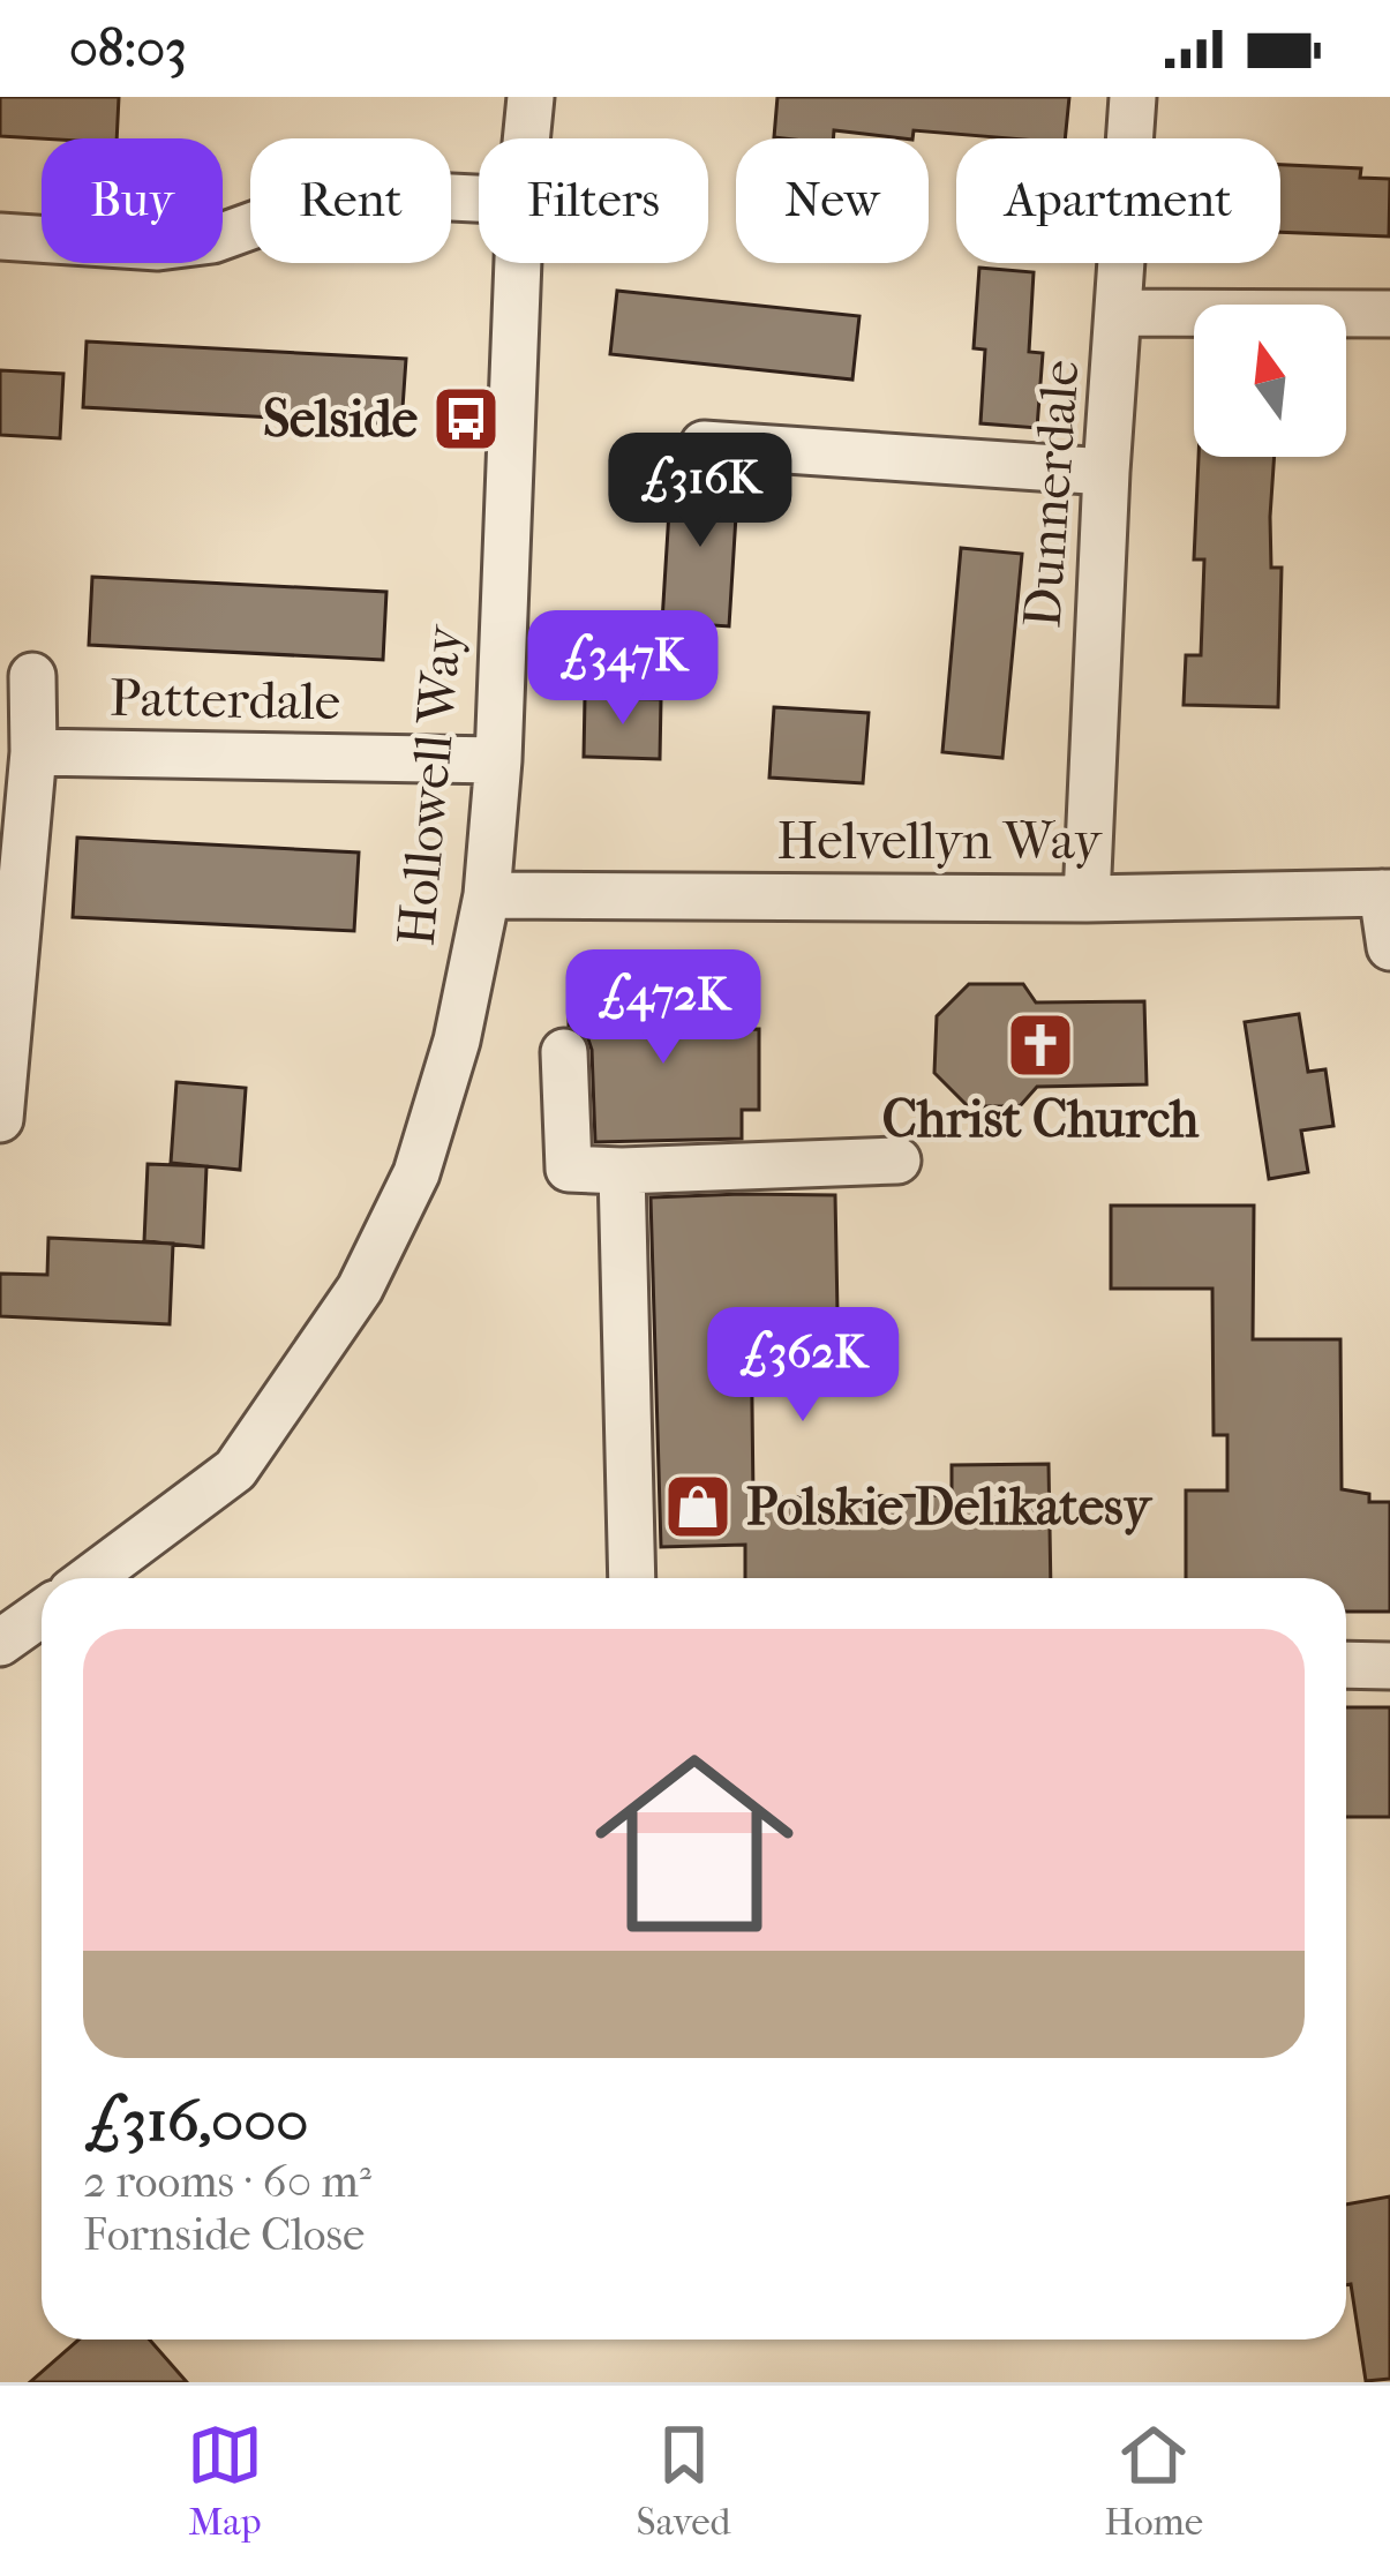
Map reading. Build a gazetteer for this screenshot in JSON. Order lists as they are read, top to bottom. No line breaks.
{"streets":{"street":["Dunnerdale","Patterdale","Hollowell Way","Helvellyn Way"]},"crossings":[["Dunnerdale","Helvellyn Way"],["Patterdale","Hollowell Way"],["Hollowell Way","Helvellyn Way"]],"places":{"bus stop":["Selside"],"church":["Christ Church"],"shop":["Polskie Delikatesy"]},"north":"top","page":{"status":"08:03","chip":["Buy","Rent","Filters","New","Apartment"],"price":["£316K","£347K","£472K","£362K"],"list":[{"name":"£316,000","note":"2 rooms · 60 m² · Fornside Close"}],"tabs":["Map","Saved","Home"]}}
